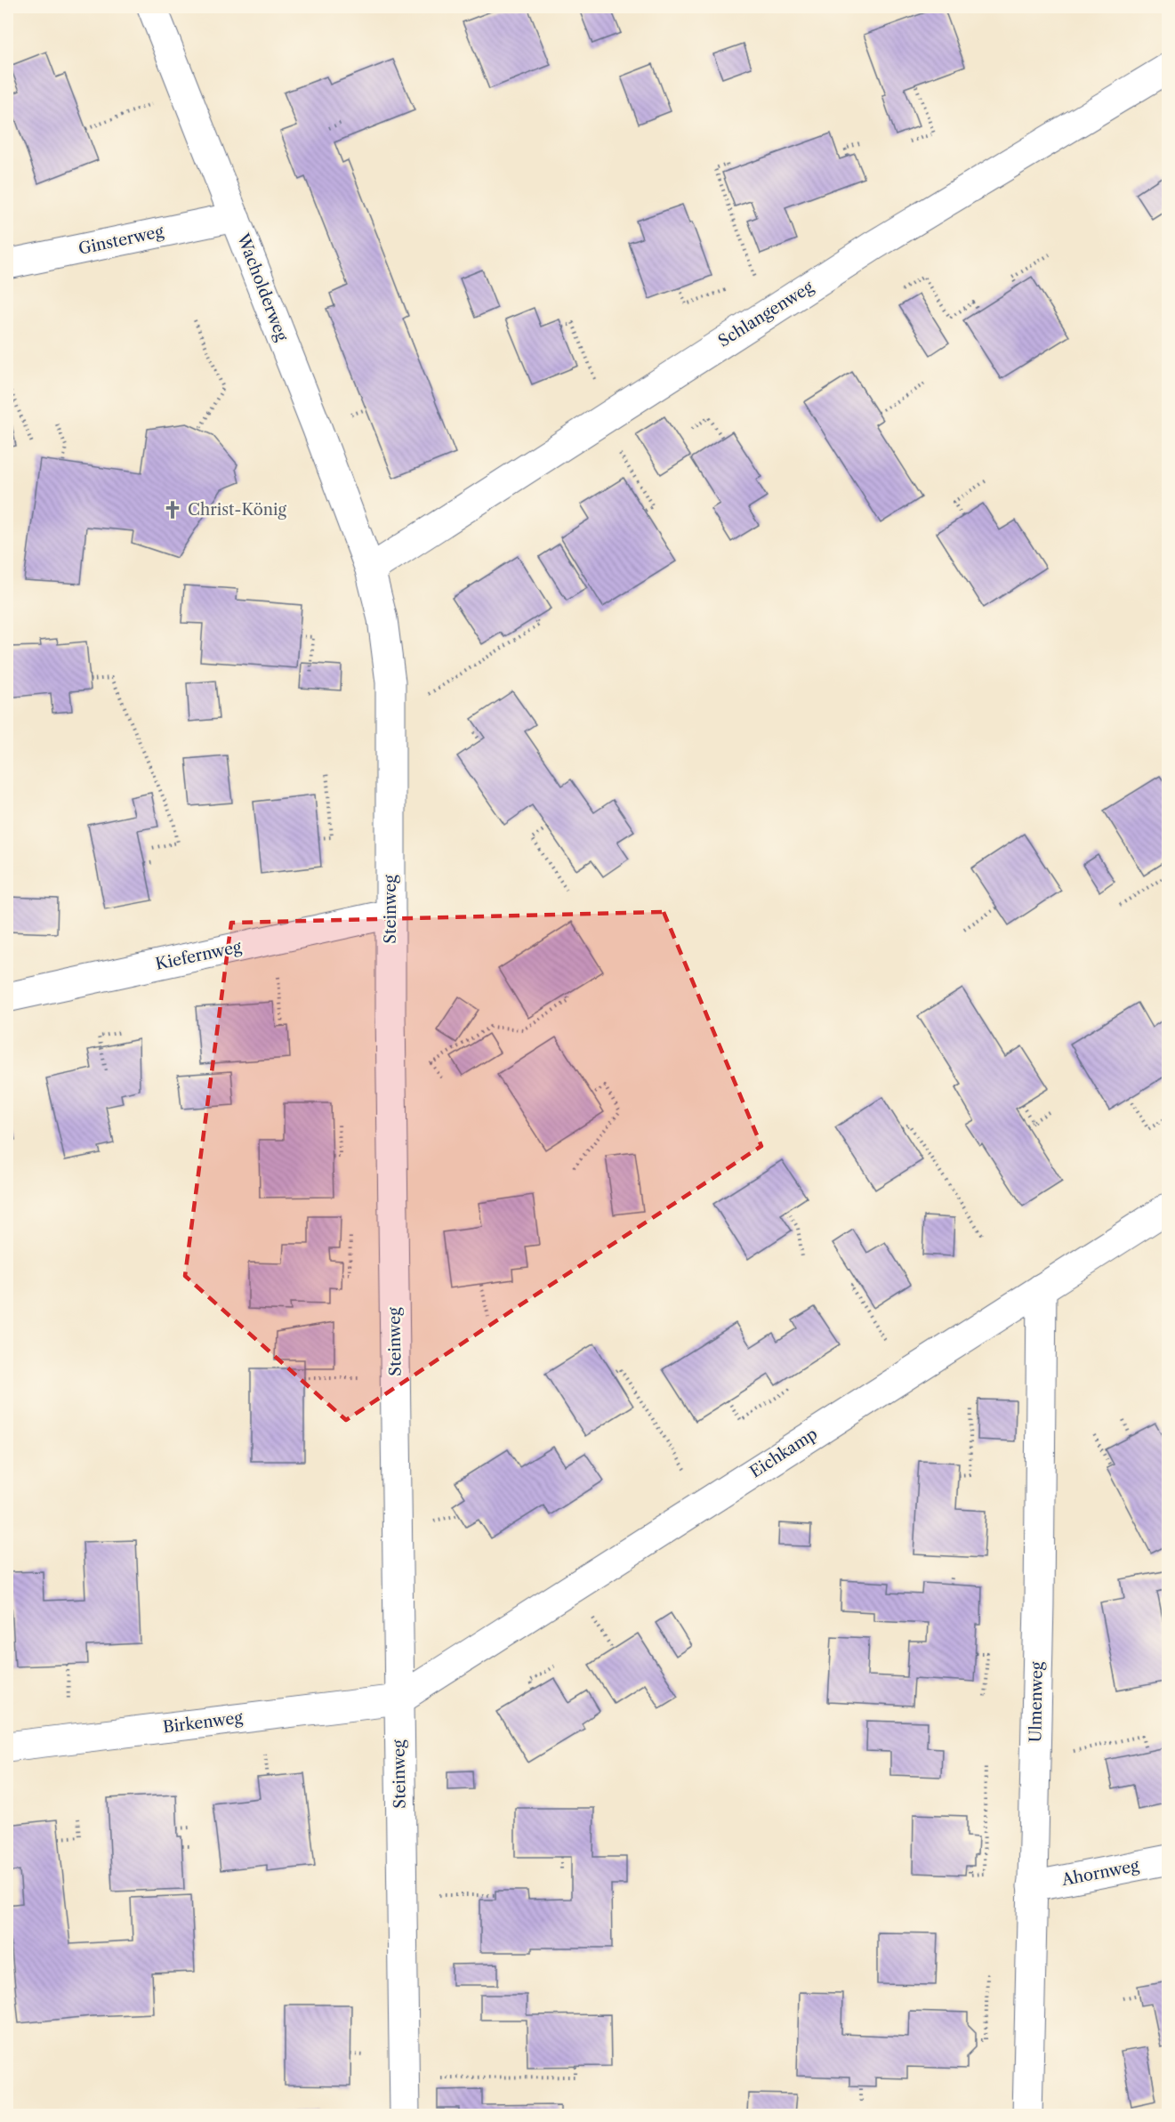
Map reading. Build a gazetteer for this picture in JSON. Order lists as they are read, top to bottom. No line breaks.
{"streets":{"street":["Ginsterweg","Wacholderweg","Schlangenweg","Steinweg","Kiefernweg","Eichkamp","Ulmenweg","Birkenweg","Ahornweg"]},"crossings":[["Ginsterweg","Wacholderweg"],["Wacholderweg","Schlangenweg"],["Wacholderweg","Steinweg"],["Schlangenweg","Steinweg"],["Steinweg","Kiefernweg"],["Steinweg","Eichkamp"],["Steinweg","Birkenweg"],["Eichkamp","Ulmenweg"],["Eichkamp","Birkenweg"],["Ulmenweg","Ahornweg"]],"places":{"church":["Christ-König"]}}
